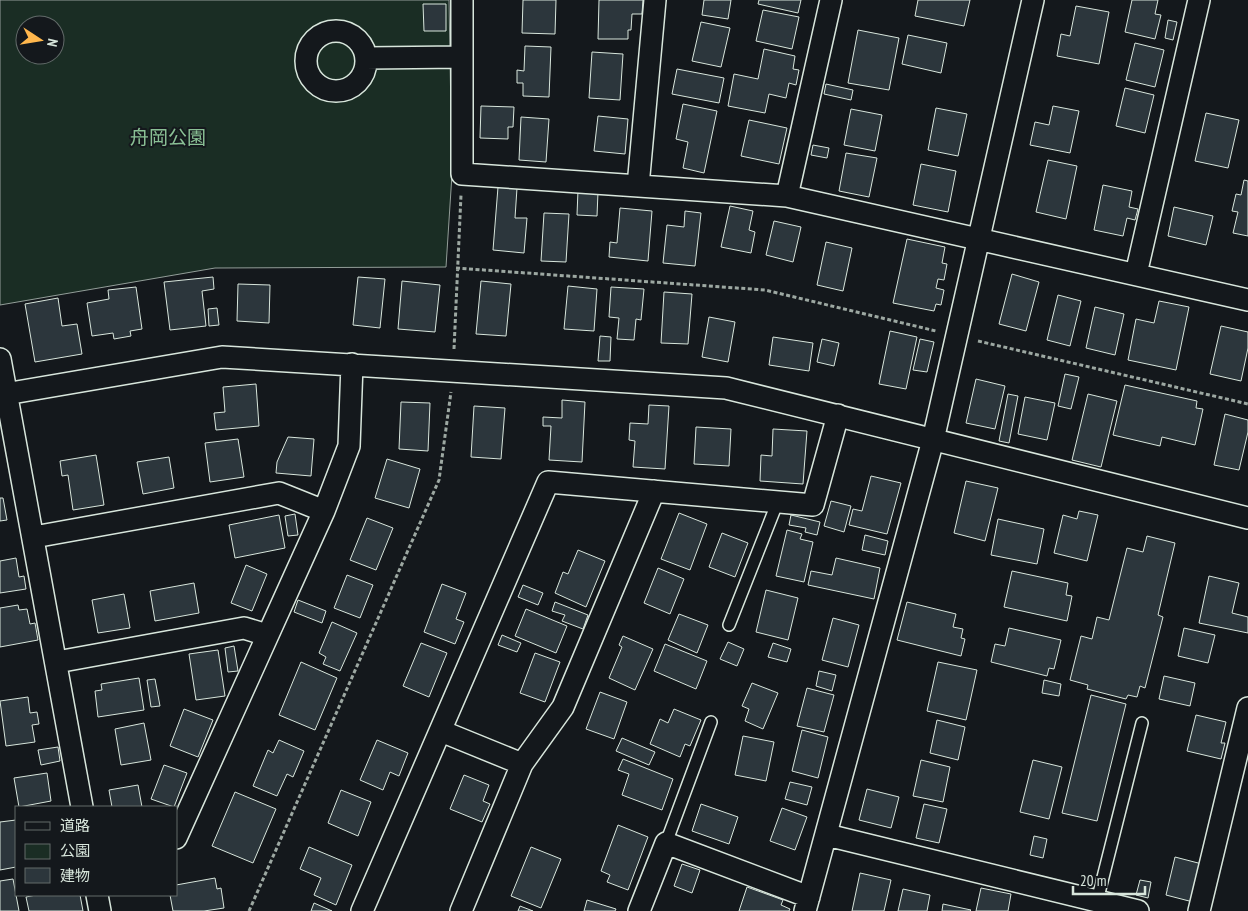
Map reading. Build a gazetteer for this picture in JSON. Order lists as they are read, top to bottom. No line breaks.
{"parks":["舟岡公園"],"legend":["道路","公園","建物"],"scale_bar":"20 m","north":"right"}
